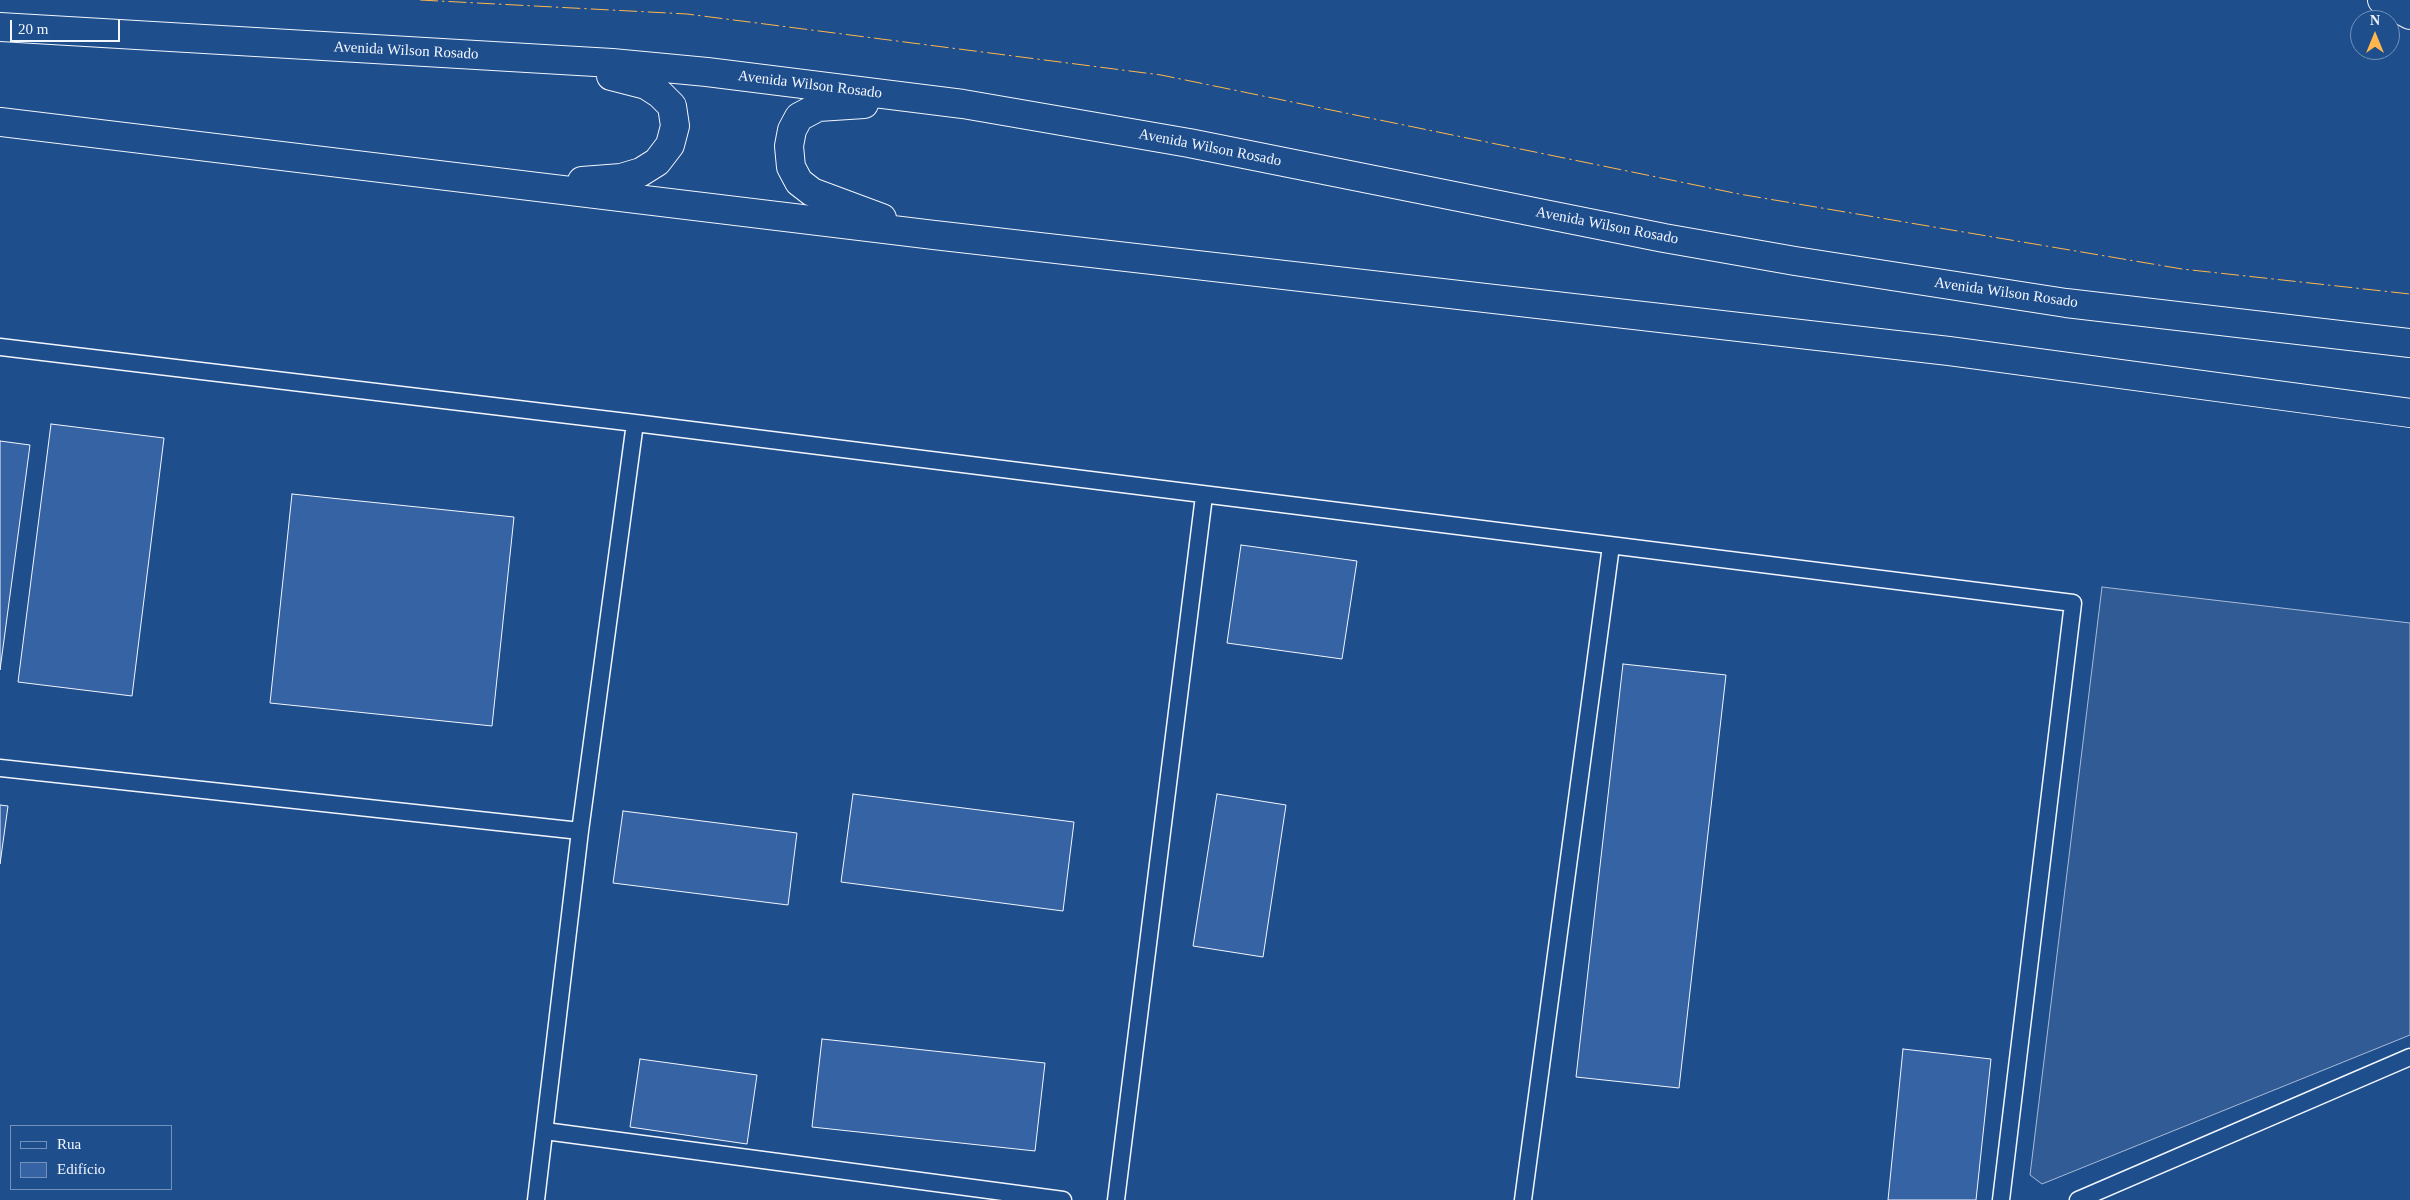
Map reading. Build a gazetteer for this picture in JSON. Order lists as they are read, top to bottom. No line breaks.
{"streets":{"main road":["Avenida Wilson Rosado"]},"legend":["Rua","Edifício"],"scale_bar":"20 m","north":"top"}
